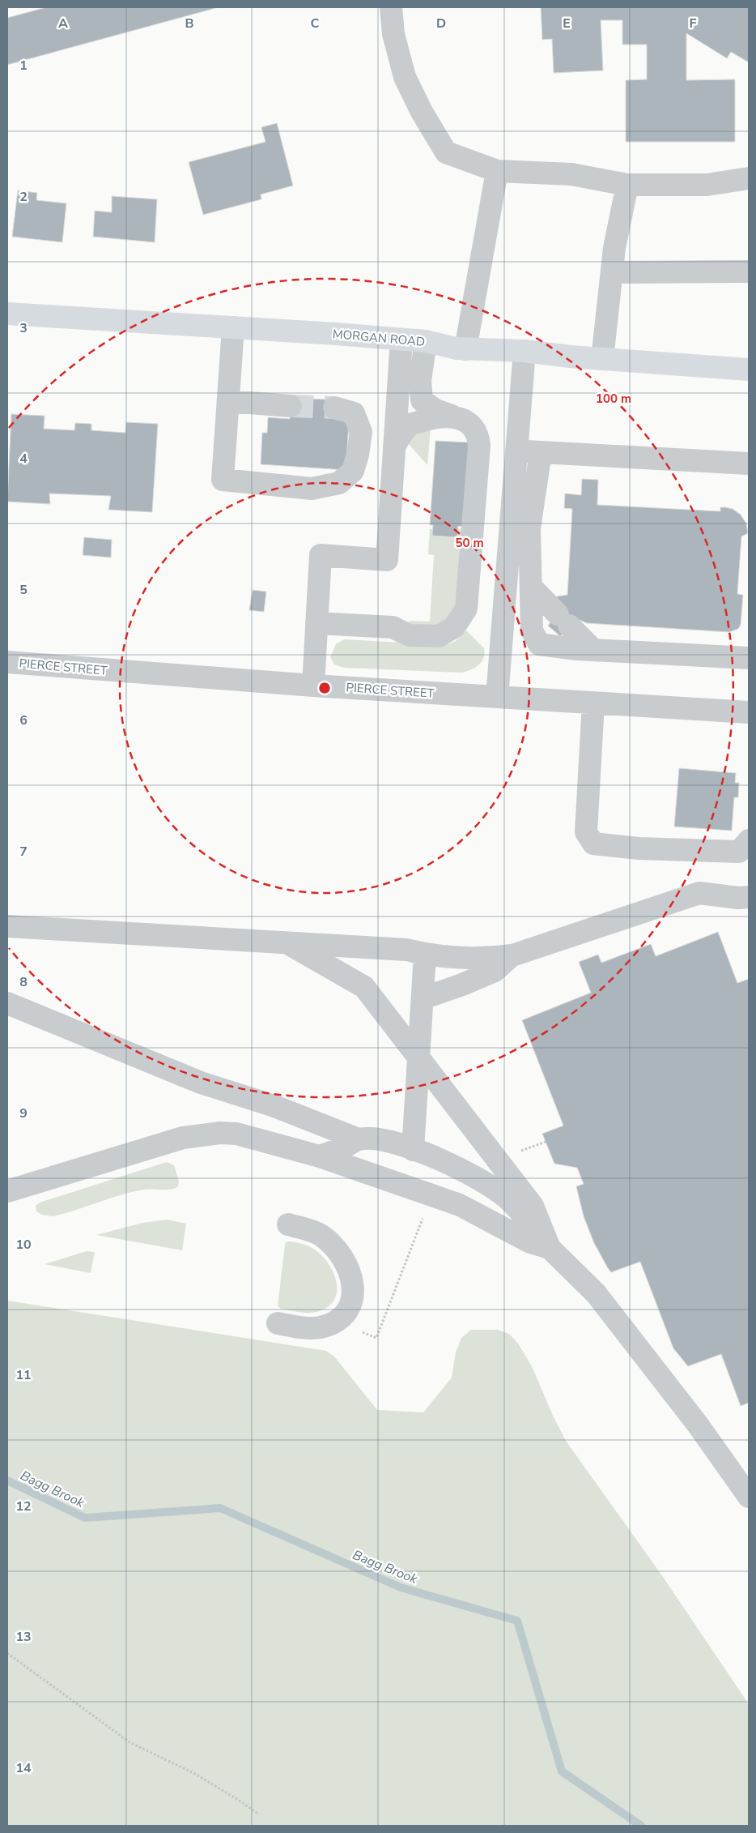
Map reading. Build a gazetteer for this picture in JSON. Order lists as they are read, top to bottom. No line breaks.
{"streets":{"main road":["MORGAN ROAD"],"street":["PIERCE STREET"]},"water":["Bagg Brook"],"grid":{"columns":["A","B","C","D","E","F"],"rows":["1","2","3","4","5","6","7","8","9","10","11","12","13","14"]},"rings":["100 m","50 m"]}
